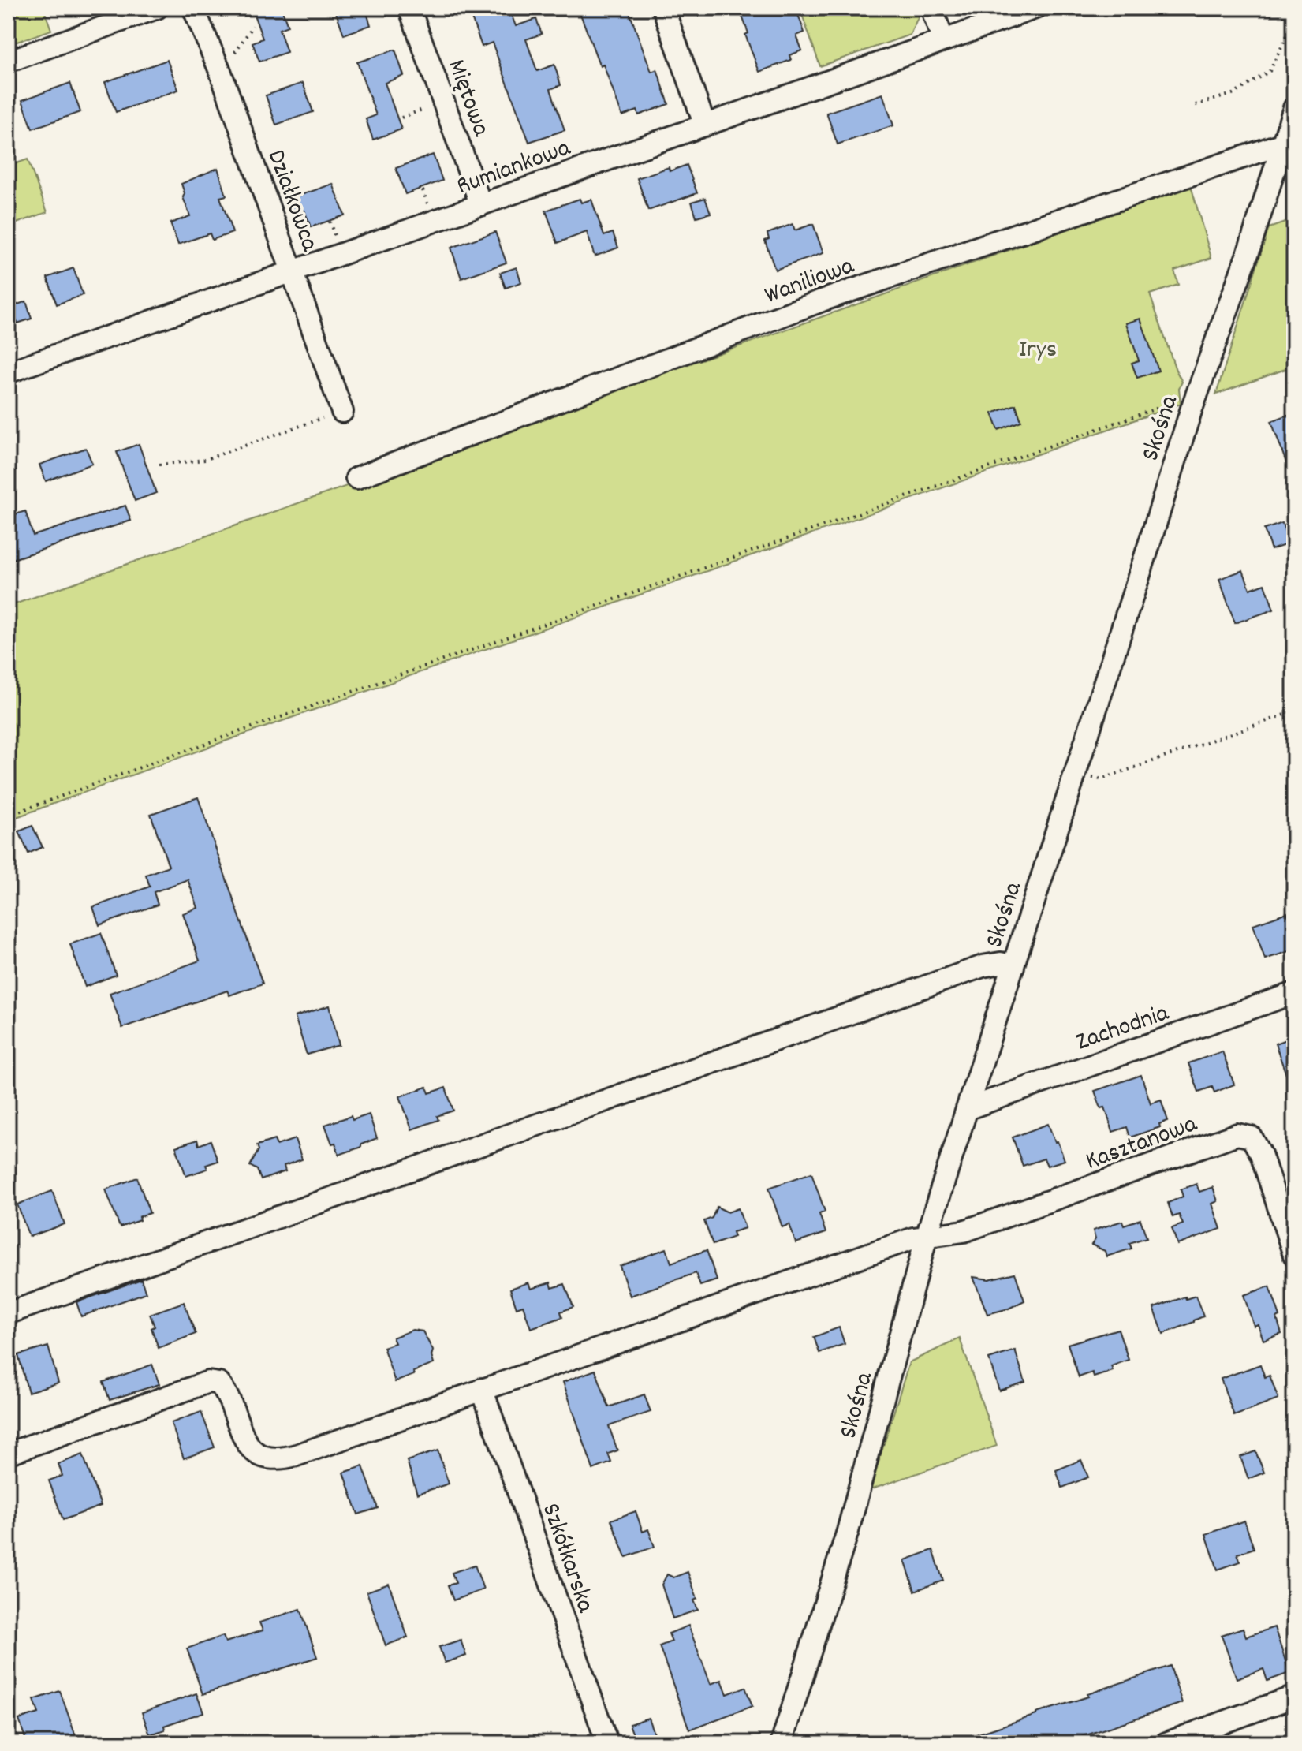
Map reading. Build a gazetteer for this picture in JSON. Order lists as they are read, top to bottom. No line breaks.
{"streets":{"street":["Miętowa","Rumiankowa","Działkowca","Waniliowa","Skośna","Zachodnia","Kasztanowa","Szkółkarska"]},"crossings":[["Miętowa","Rumiankowa"],["Rumiankowa","Działkowca"],["Waniliowa","Skośna"],["Skośna","Zachodnia"],["Skośna","Kasztanowa"],["Kasztanowa","Szkółkarska"]],"parks":["Irys"]}
